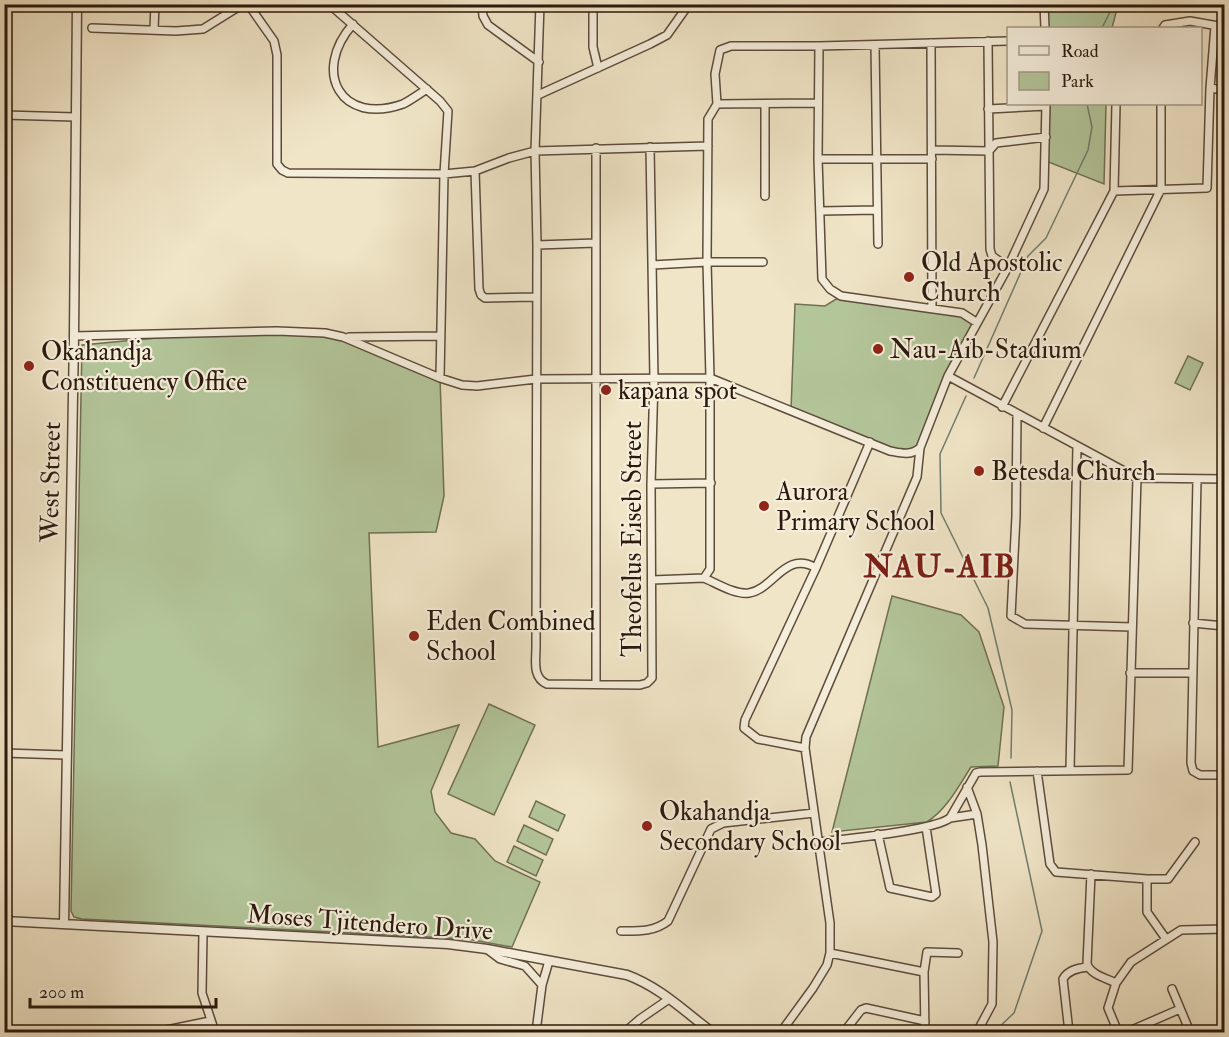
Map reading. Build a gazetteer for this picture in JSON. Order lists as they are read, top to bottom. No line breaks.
{"streets":{"street":["West Street","Theofelus Eiseb Street","Moses Tjitendero Drive"]},"crossings":[["West Street","Moses Tjitendero Drive"]],"districts":["NAU-AIB"],"places":["Old Apostolic Church","Nau-Aib-Stadium","Okahandja Constituency Office","kapana spot","Betesda Church","Aurora Primary School","Eden Combined School","Okahandja Secondary School"],"legend":["Road","Park"],"scale_bar":"200 m"}
